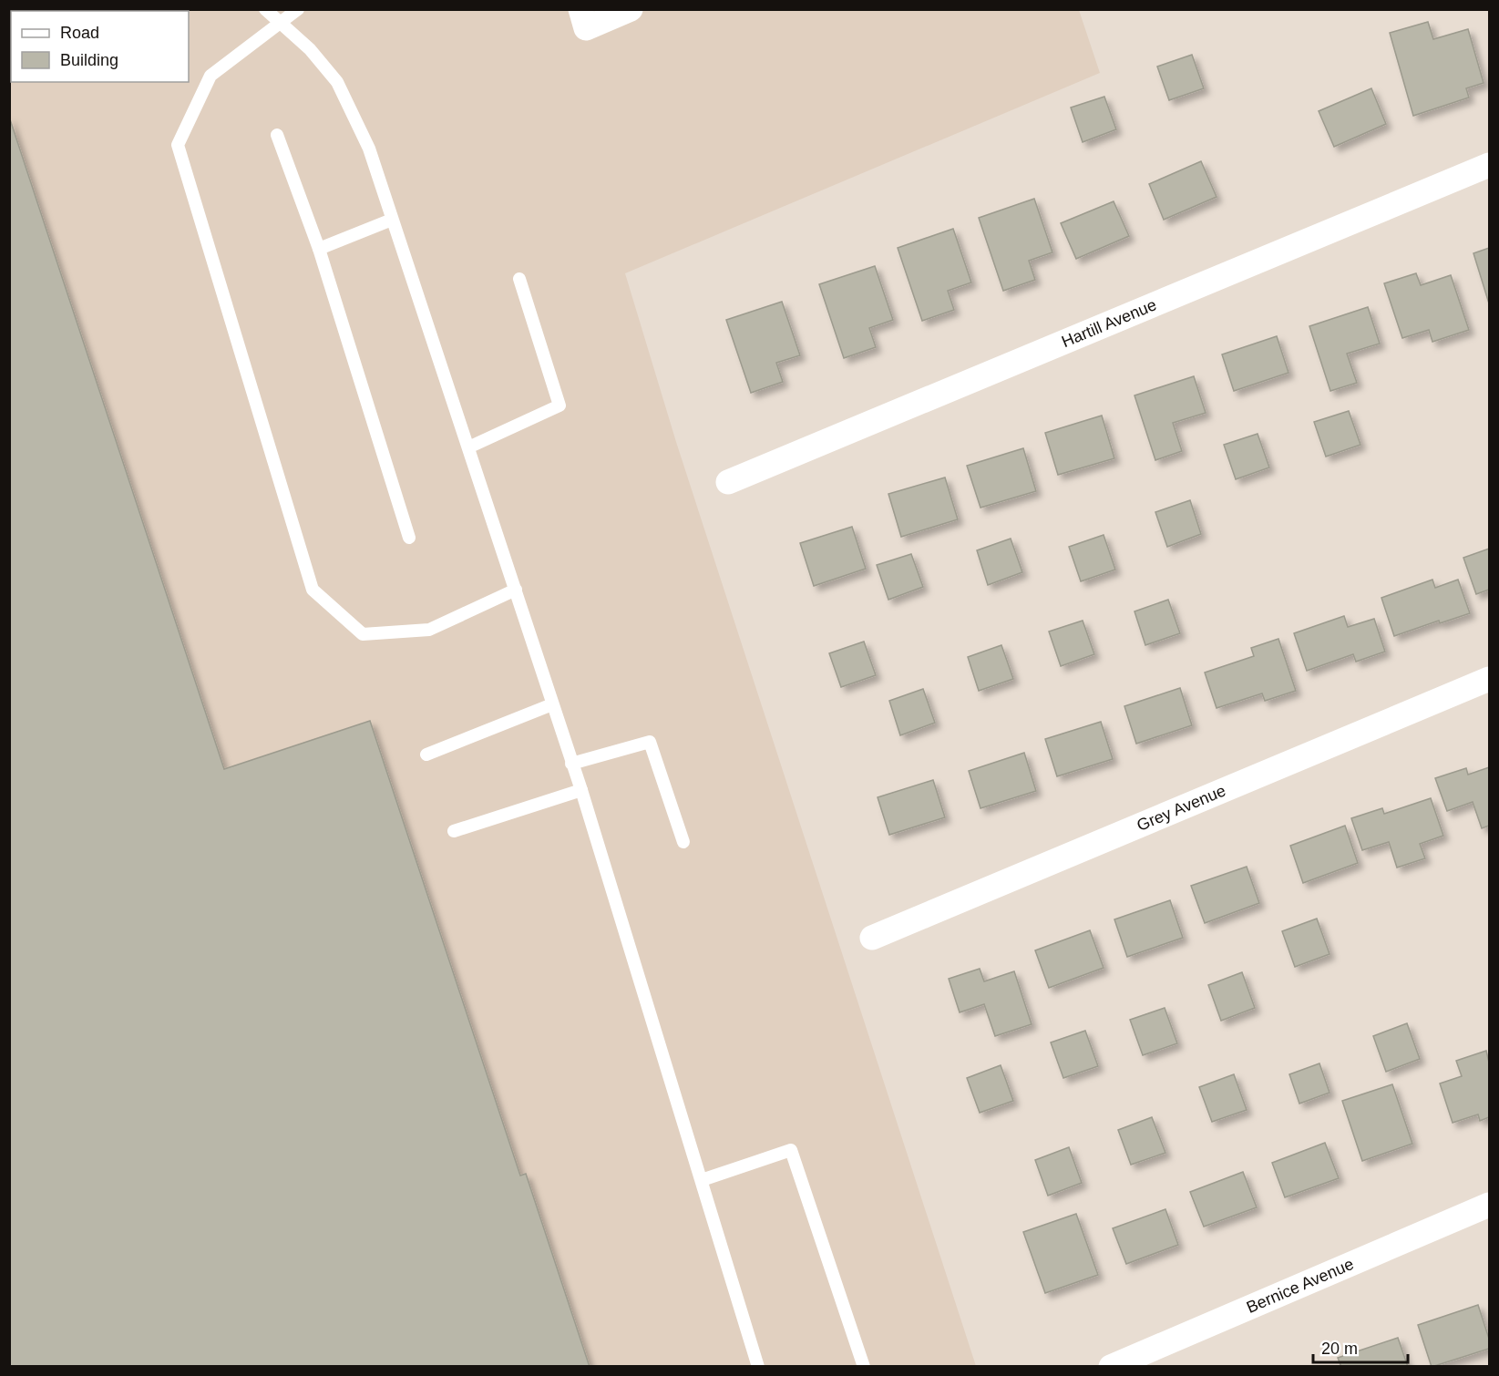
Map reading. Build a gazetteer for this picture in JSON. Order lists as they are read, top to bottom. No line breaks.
{"streets":{"street":["Hartill Avenue","Grey Avenue","Bernice Avenue"]},"legend":["Road","Building"],"scale_bar":"20 m"}
